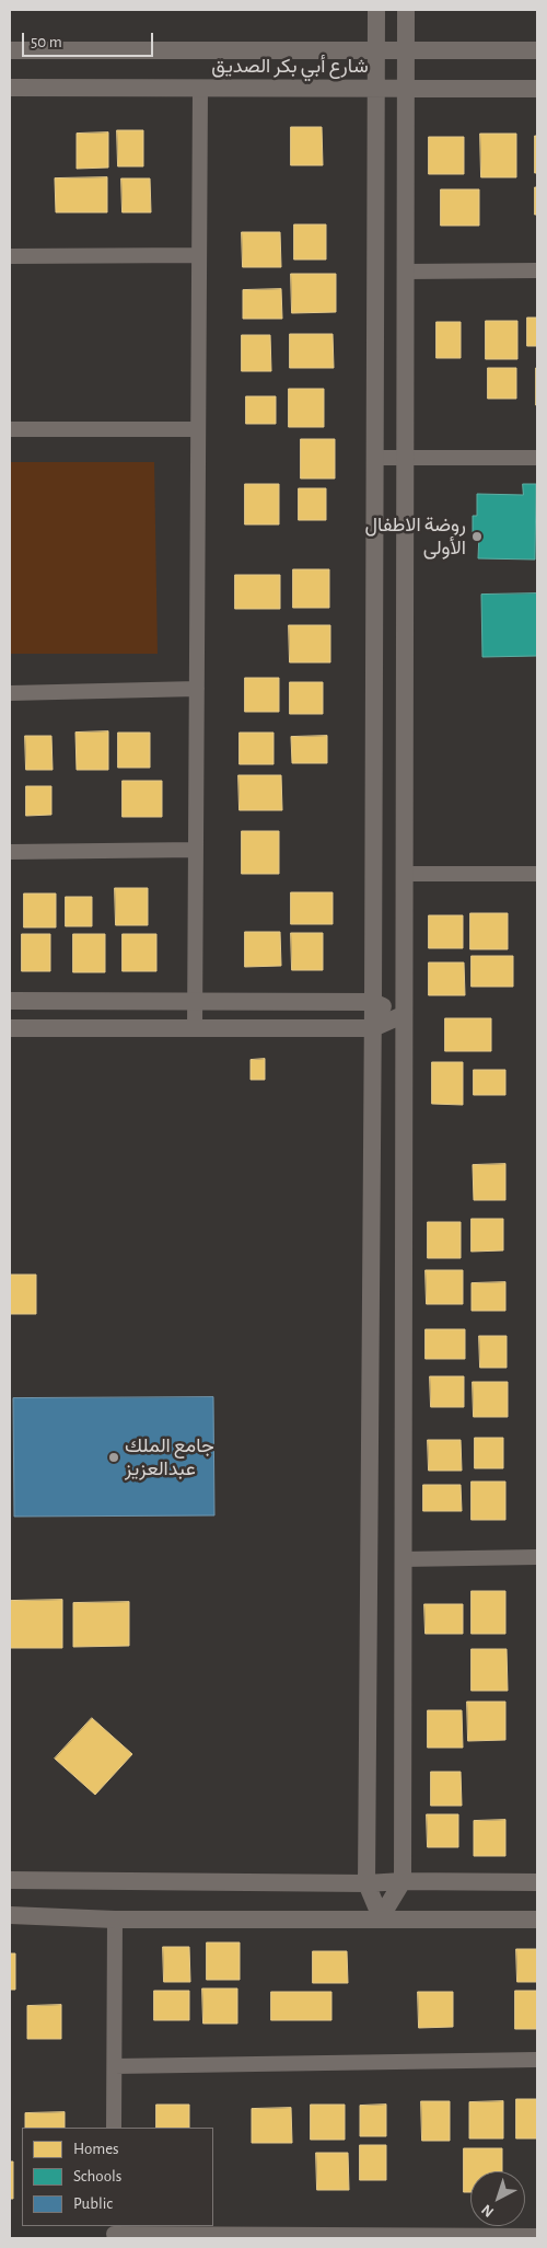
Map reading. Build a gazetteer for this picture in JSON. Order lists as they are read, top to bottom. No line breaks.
{"streets":{"street":["شارع أبي بكر الصديق"]},"places":["روضة الاطفال الأولى","جامع الملك عبدالعزيز"],"legend":["Homes","Schools","Public"],"scale_bar":"50 m","north":"bottom left"}
